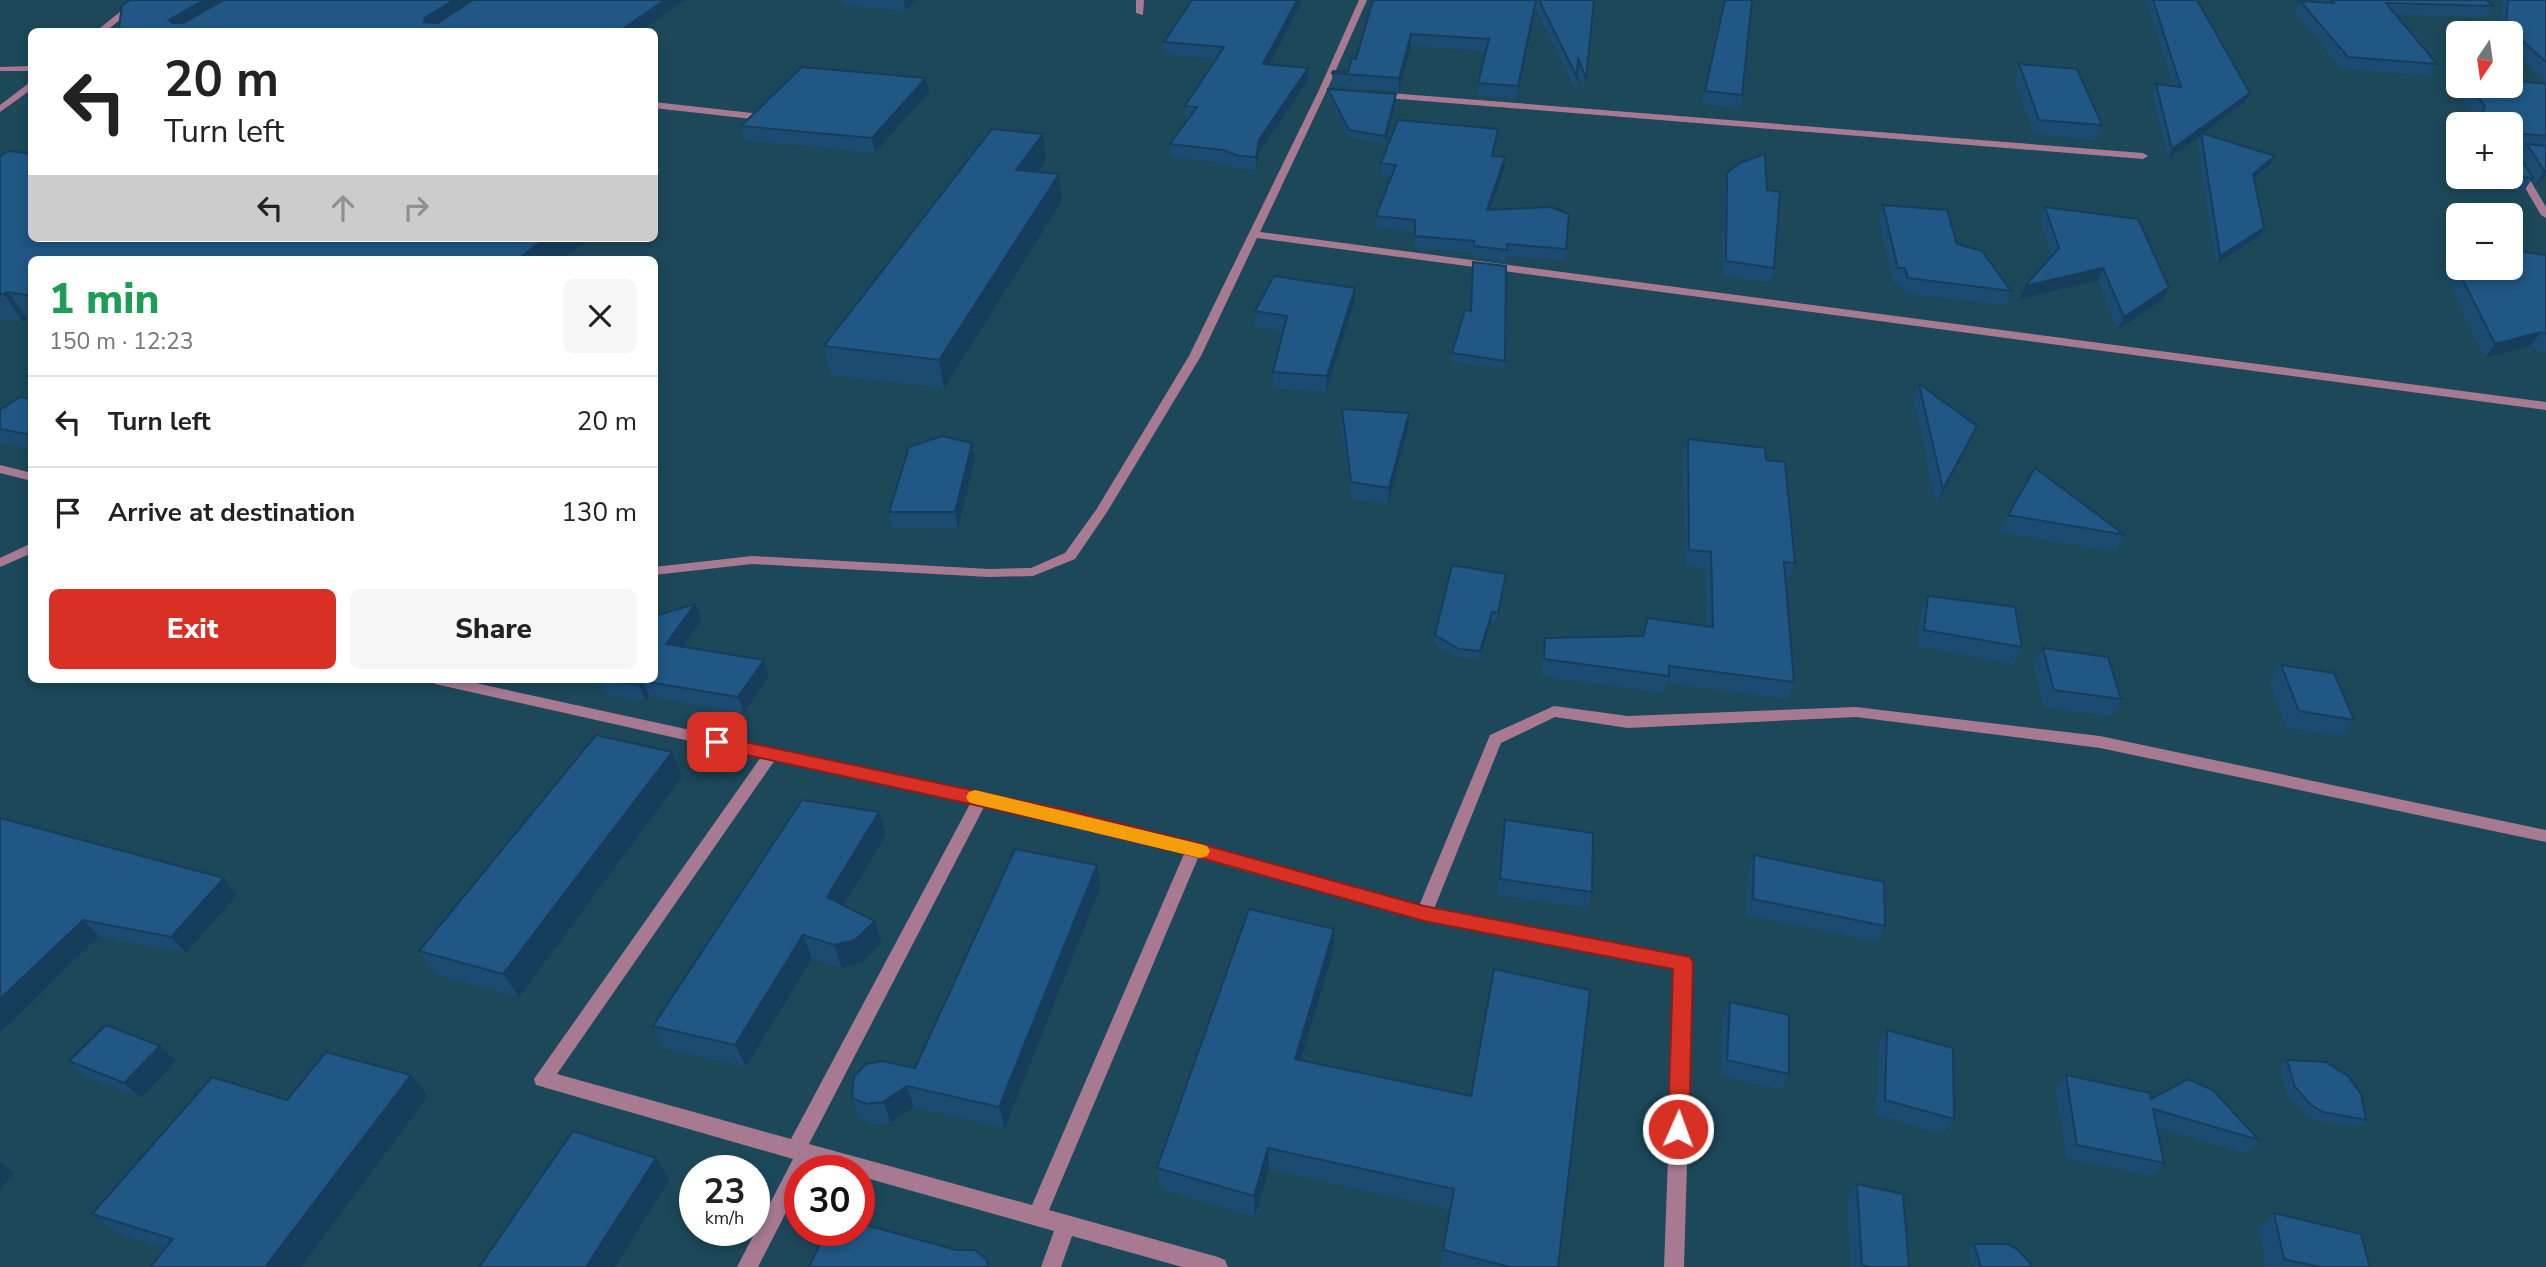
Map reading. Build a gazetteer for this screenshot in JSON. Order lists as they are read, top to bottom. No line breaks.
{"north":"bottom","page":{"map_buttons":["+","−"],"turn":["20 m","Turn left"],"heading":["1 min","150 m · 12:23"],"list":[{"name":"Turn left","value":"20 m"},{"name":"Arrive at destination","value":"130 m"}],"buttons":["Exit","Share"],"speed":"23 km/h","limit":"30"}}
